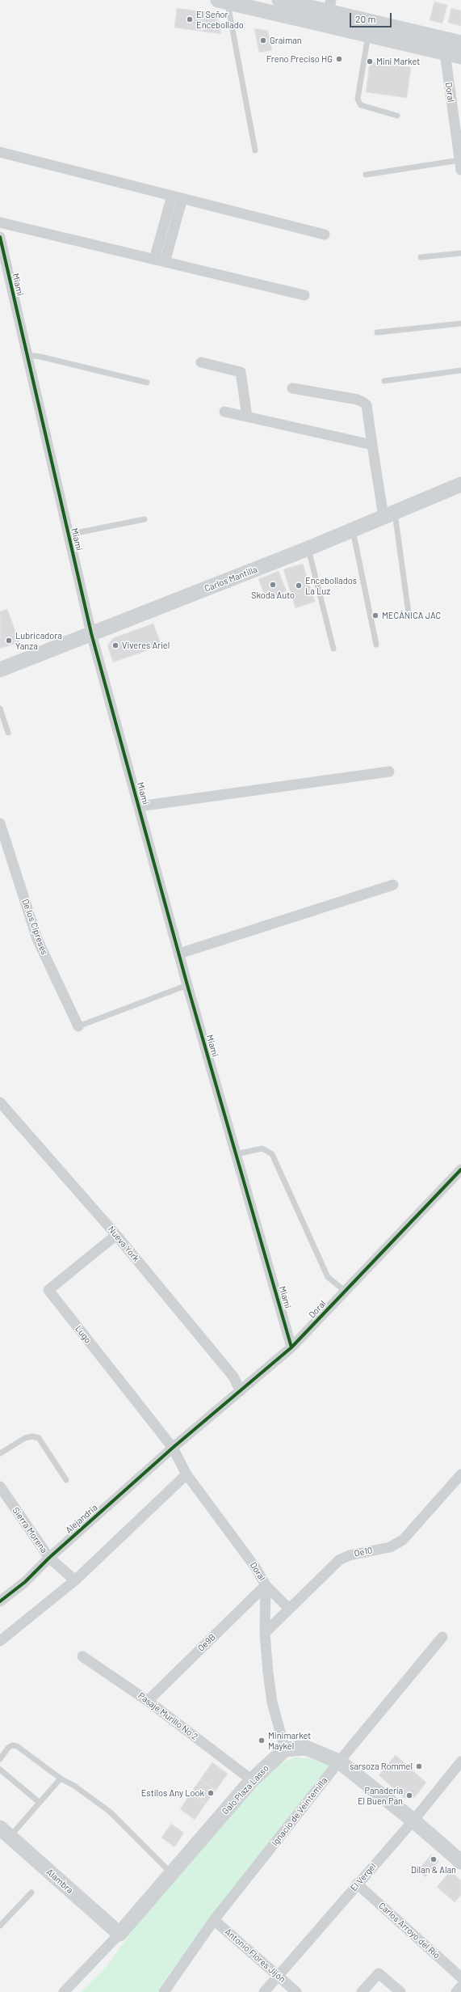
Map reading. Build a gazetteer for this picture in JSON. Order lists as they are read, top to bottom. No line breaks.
{"streets":{"street":["Doral","Miami","Carlos Mantilla","De los Cipreses","Nueva York","Lugo","Alejandria","Sierra Morena","Oe10","Oe9B","Pasaje Murillo No 2","Galo Plaza Lasso","Ignacio de Veintemilla","El Vergel","Alambra","Carlos Arroyo del Río","Antonio Flores Jijón"]},"crossings":[["Doral","Miami"],["Doral","Nueva York"],["Doral","Lugo"],["Doral","Alejandria"],["Doral","Oe10"],["Doral","Oe9B"],["Doral","Galo Plaza Lasso"],["Miami","Carlos Mantilla"],["Nueva York","Lugo"],["Lugo","Alejandria"],["Alejandria","Sierra Morena"],["Oe9B","Pasaje Murillo No 2"],["Pasaje Murillo No 2","Galo Plaza Lasso"],["Galo Plaza Lasso","Alambra"],["Ignacio de Veintemilla","Antonio Flores Jijón"],["El Vergel","Carlos Arroyo del Río"],["El Vergel","Antonio Flores Jijón"]],"places":["El Señor Encebollado","Graiman","Freno Preciso HG","Mini Market","Skoda Auto","Encebollados La Luz","MECÁNICA JAC","Lubricadora Yanza","Viveres Ariel","Minimarket Maykel","sarsoza Rommel","Estilos Any Look","Panadería El Buen Pan","Dilan & Alan"],"scale_bar":"20 m"}
